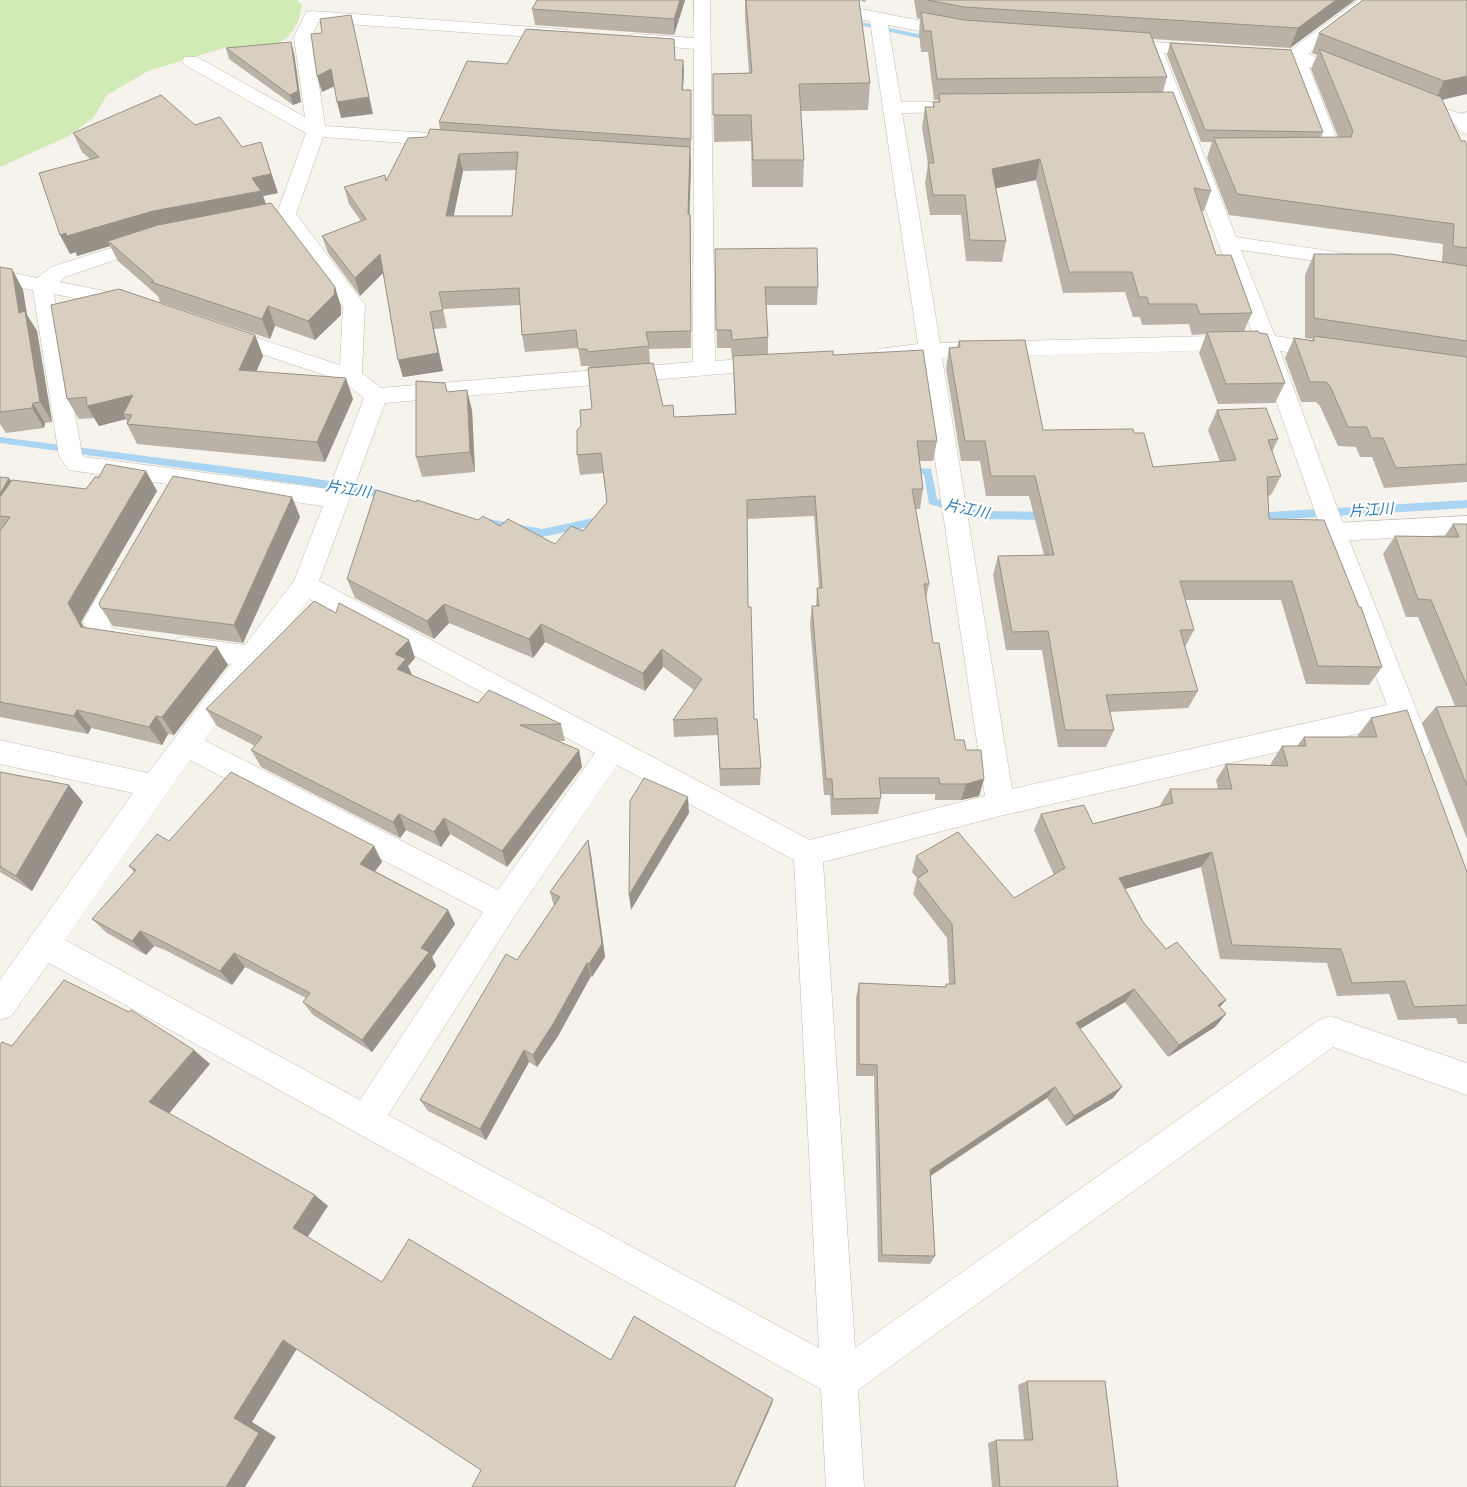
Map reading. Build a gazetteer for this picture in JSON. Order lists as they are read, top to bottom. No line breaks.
{"water":["片江川"]}
